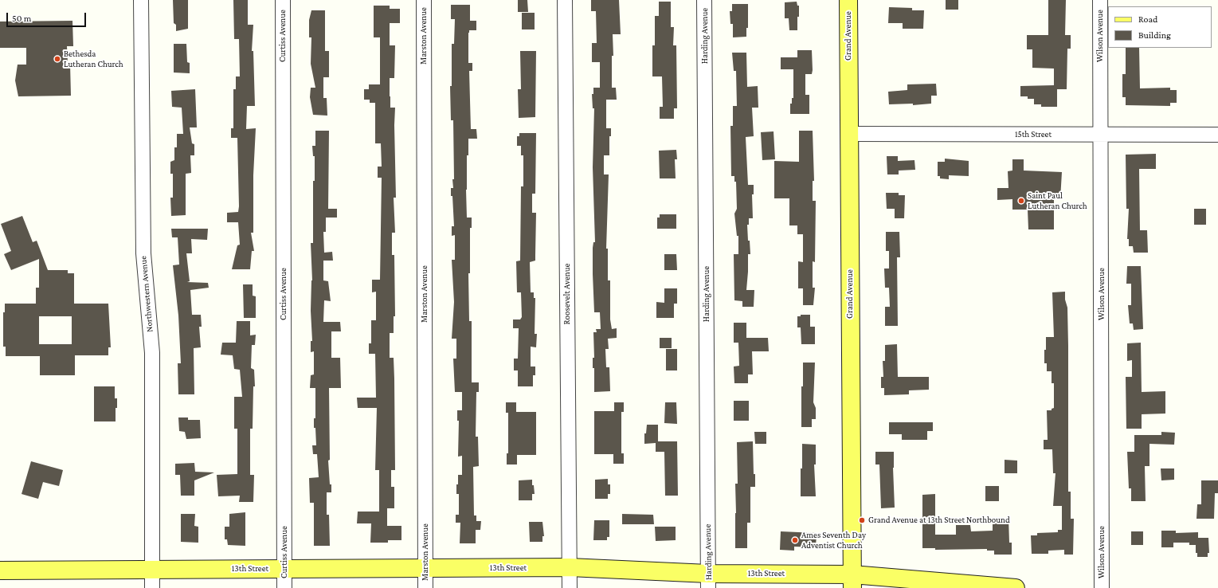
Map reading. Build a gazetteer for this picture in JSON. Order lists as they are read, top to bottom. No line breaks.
{"streets":{"main road":["Grand Avenue","13th Street"],"street":["Curtiss Avenue","Marston Avenue","Harding Avenue","Wilson Avenue","15th Street","Northwestern Avenue","Roosevelt Avenue"]},"crossings":[["Curtiss Avenue","13th Street"],["Marston Avenue","13th Street"],["Harding Avenue","13th Street"],["Grand Avenue","15th Street"],["Grand Avenue","13th Street"],["Wilson Avenue","15th Street"],["Northwestern Avenue","13th Street"],["Roosevelt Avenue","13th Street"]],"places":["Bethesda Lutheran Church","Saint Paul Lutheran Church","Grand Avenue at 13th Street Northbound","Ames Seventh Day Adventist Church"],"legend":["Road","Building"],"scale_bar":"50 m"}
